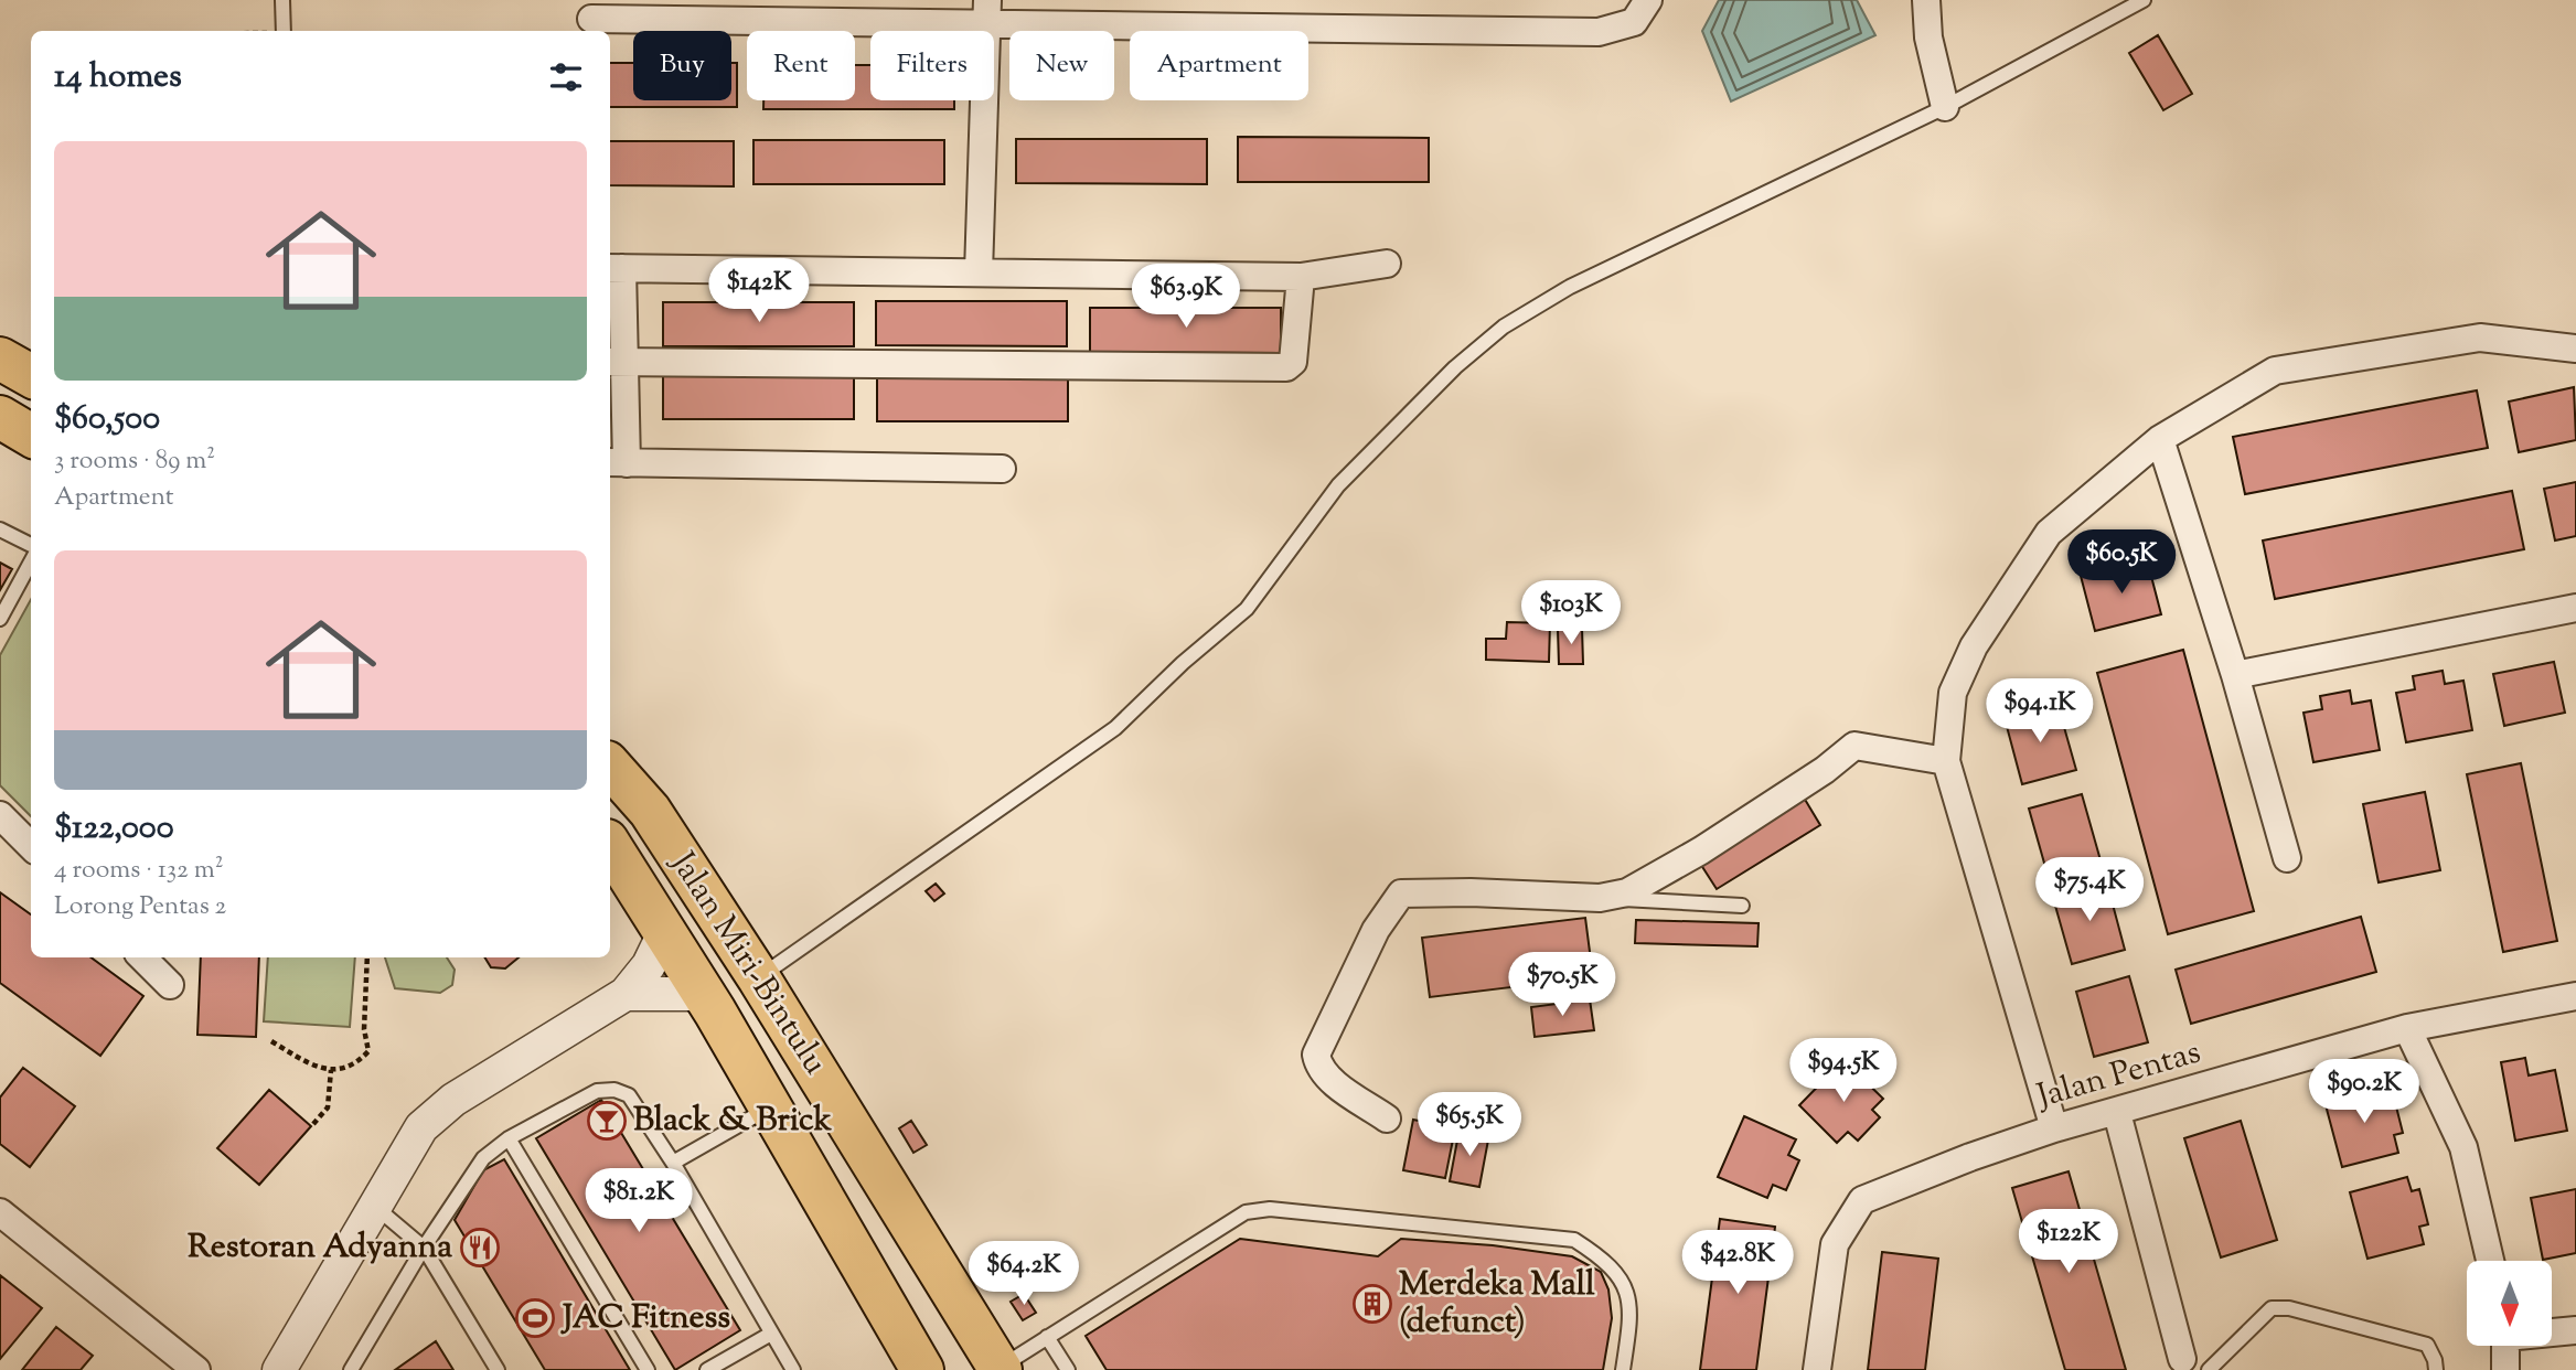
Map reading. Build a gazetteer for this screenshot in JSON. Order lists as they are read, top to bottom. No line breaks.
{"streets":{"highway":["Jalan Miri-Bintulu"],"street":["Jalan Pentas"]},"places":{"bar":["Black & Brick"],"restaurant":["Restoran Adyanna"],"building":["Merdeka Mall (defunct)"],"sports":["JAC Fitness"]},"north":"bottom","page":{"chip":["Buy","Rent","Filters","New","Apartment"],"heading":"14 homes","list":[{"name":"$60,500","note":"3 rooms · 89 m² · Apartment"},{"name":"$122,000","note":"4 rooms · 132 m² · Lorong Pentas 2"}],"price":["$142K","$63.9K","$60.5K","$103K","$94.1K","$75.4K","$70.5K","$94.5K","$90.2K","$65.5K","$81.2K","$122K","$42.8K","$64.2K"]}}
